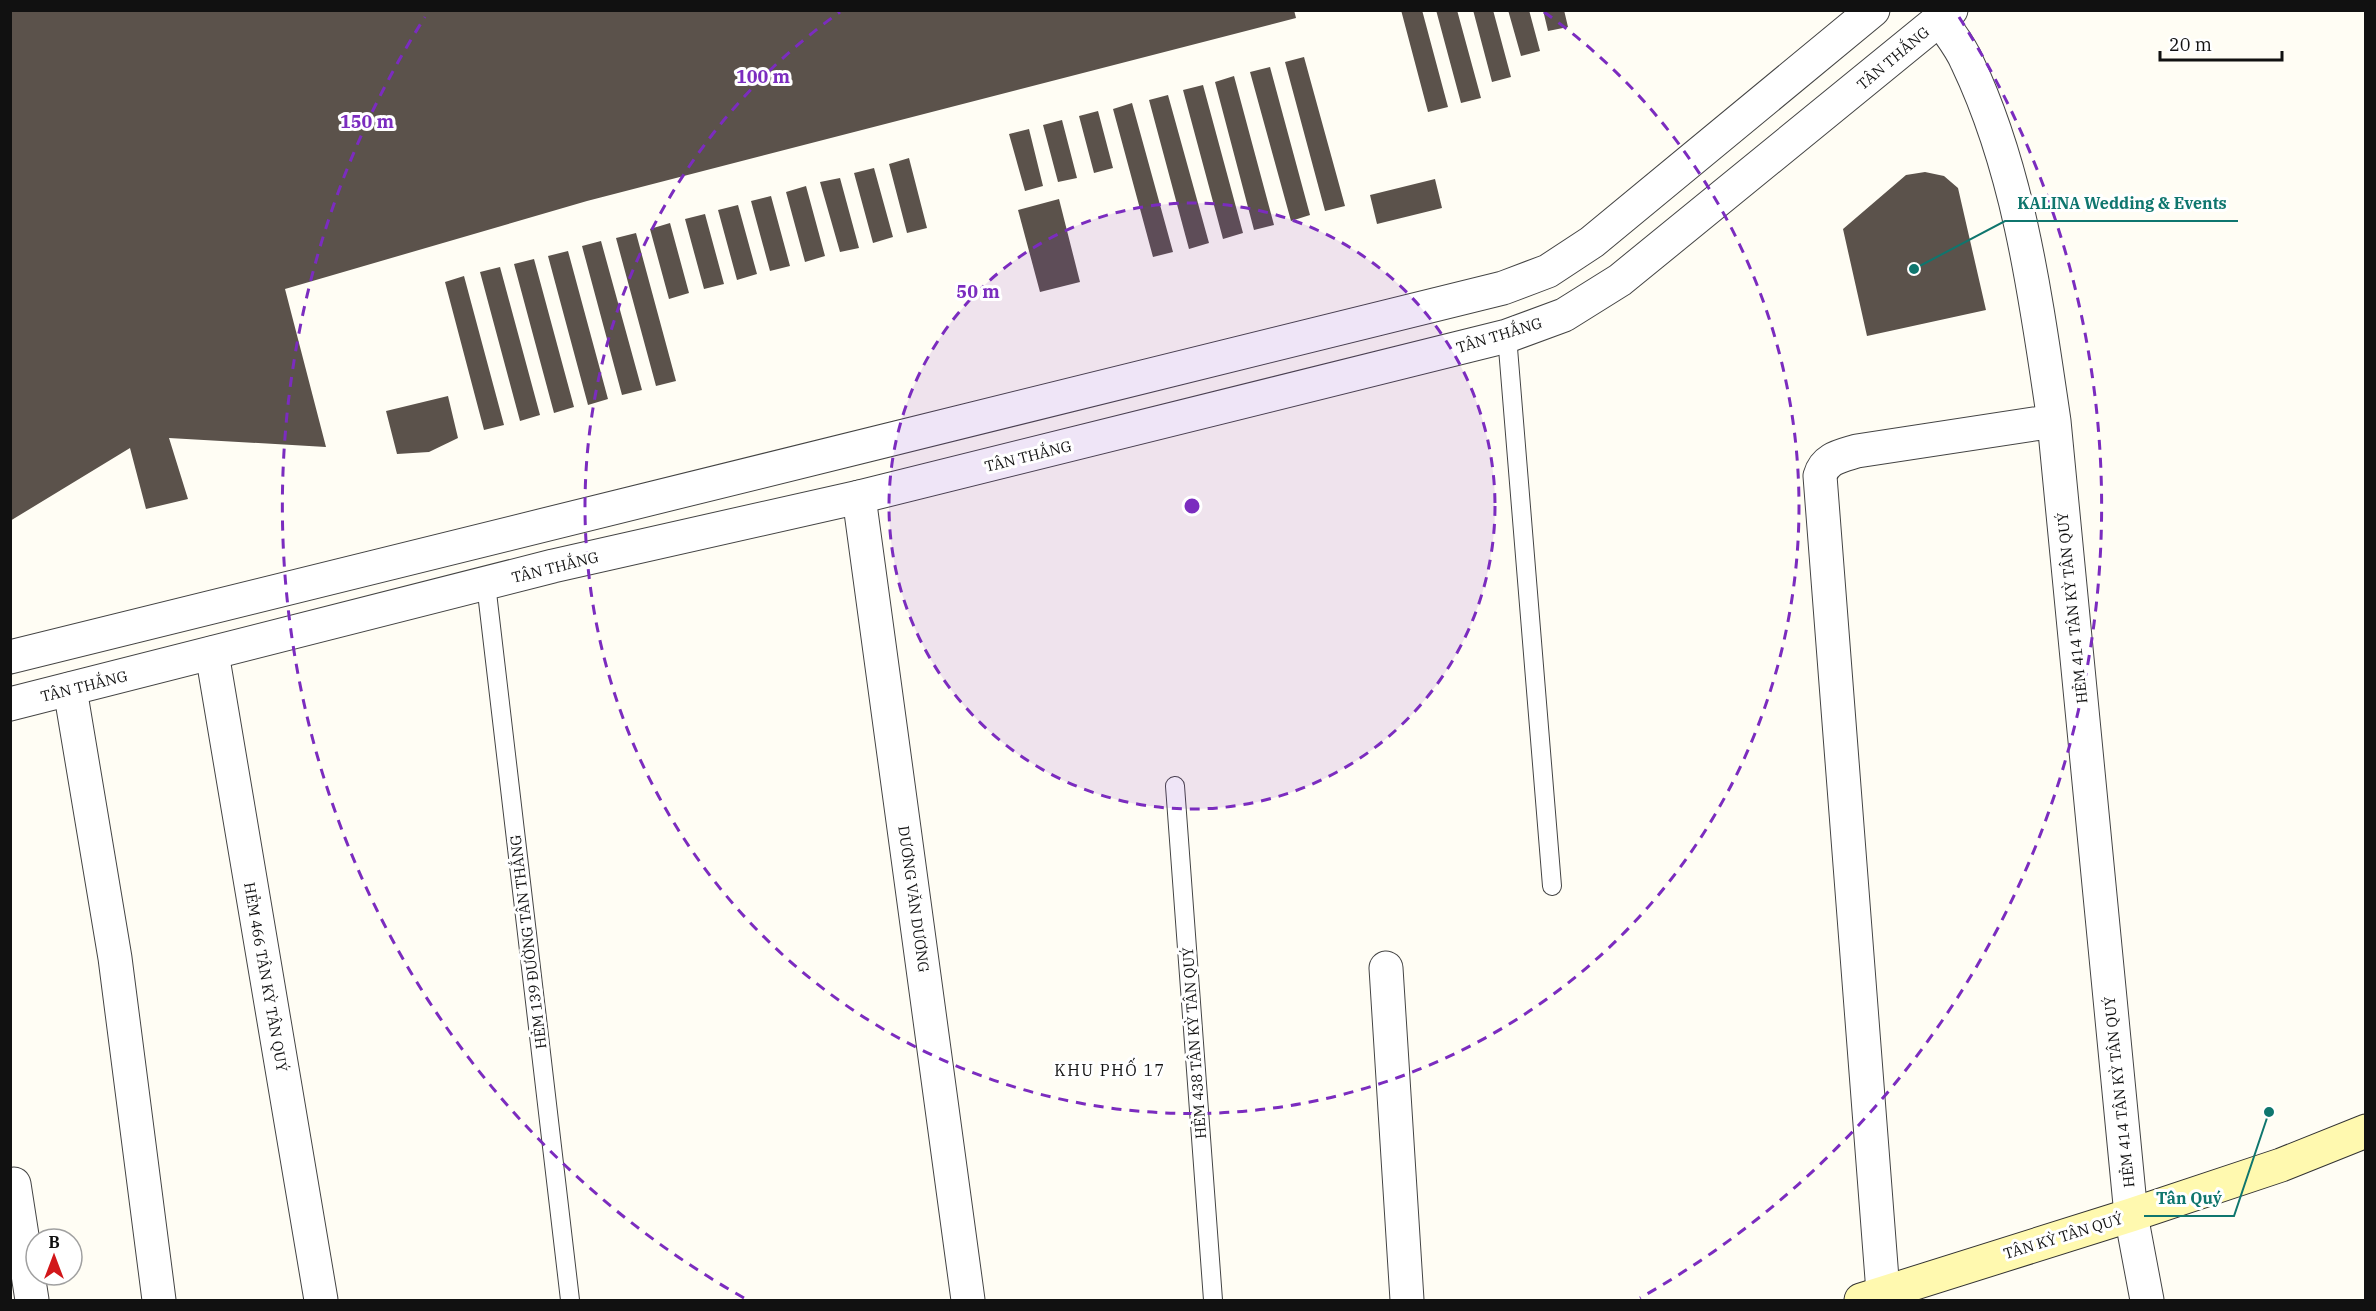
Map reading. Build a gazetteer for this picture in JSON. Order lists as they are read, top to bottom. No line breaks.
{"streets":{"main road":["TÂN KỲ TÂN QUÝ"],"street":["TÂN THẮNG","HẺM 414 TÂN KỲ TÂN QUÝ","DƯƠNG VĂN DƯƠNG","HẺM 466 TÂN KỲ TÂN QUÝ"],"lane":["HẺM 139 ĐƯỜNG TÂN THẮNG","HẺM 438 TÂN KỲ TÂN QUÝ"]},"crossings":[["TÂN THẮNG","HẺM 414 TÂN KỲ TÂN QUÝ"],["TÂN THẮNG","DƯƠNG VĂN DƯƠNG"],["TÂN THẮNG","HẺM 139 ĐƯỜNG TÂN THẮNG"],["TÂN THẮNG","HẺM 466 TÂN KỲ TÂN QUÝ"],["HẺM 414 TÂN KỲ TÂN QUÝ","TÂN KỲ TÂN QUÝ"]],"districts":["KHU PHỐ 17"],"places":["KALINA Wedding & Events","Tân Quý"],"scale_bar":"20 m","north":"top","rings":["100 m","150 m","50 m"]}
